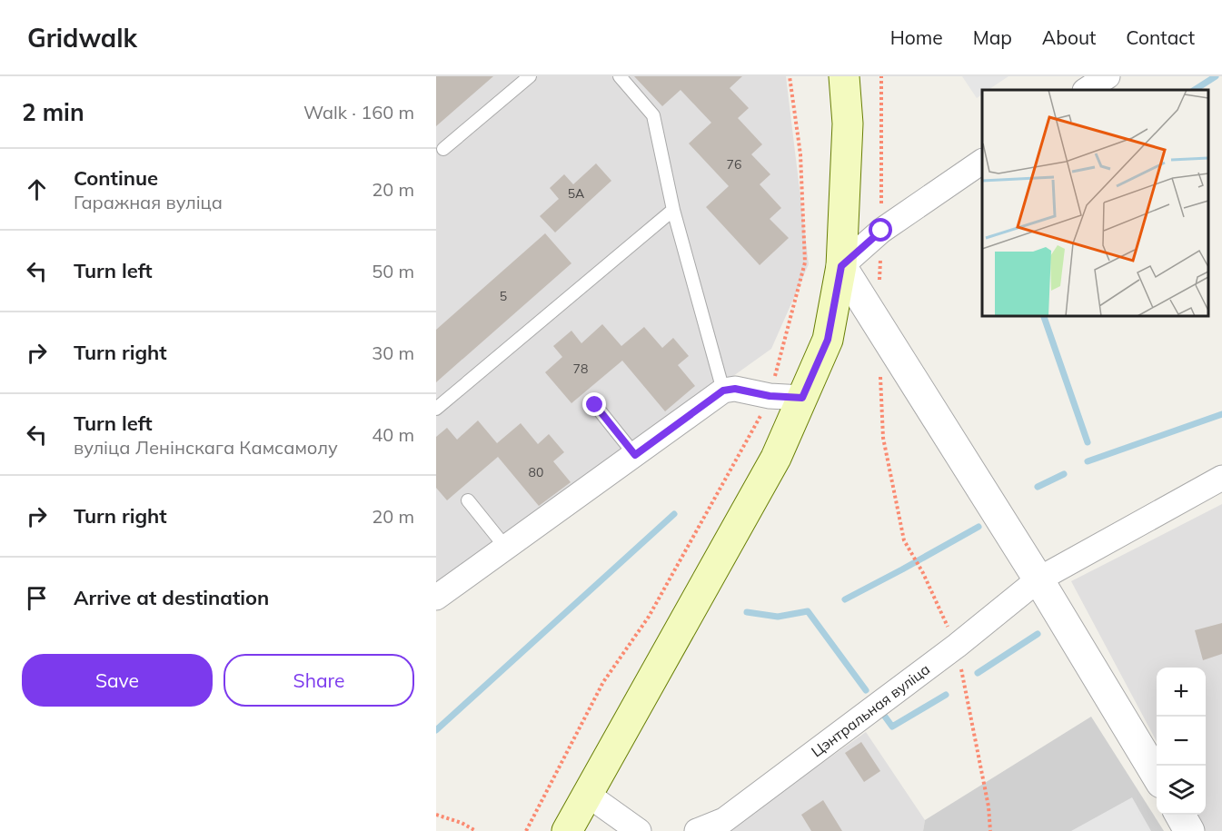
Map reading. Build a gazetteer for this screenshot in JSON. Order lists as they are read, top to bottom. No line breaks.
{"streets":{"street":["Цэнтральная вуліца"]},"house_numbers":["76","5А","5","78","80"],"page":{"header":"Gridwalk","nav":["Home","Map","About","Contact"],"heading":["2 min","Walk · 160 m"],"list":[["Continue","Гаражная вуліца","20 m"],["Turn left","50 m"],["Turn right","30 m"],["Turn left","вуліца Ленінскага Камсамолу","40 m"],["Turn right","20 m"],"Arrive at destination"],"buttons":["Save","Share"],"map_buttons":["+","−"]}}
